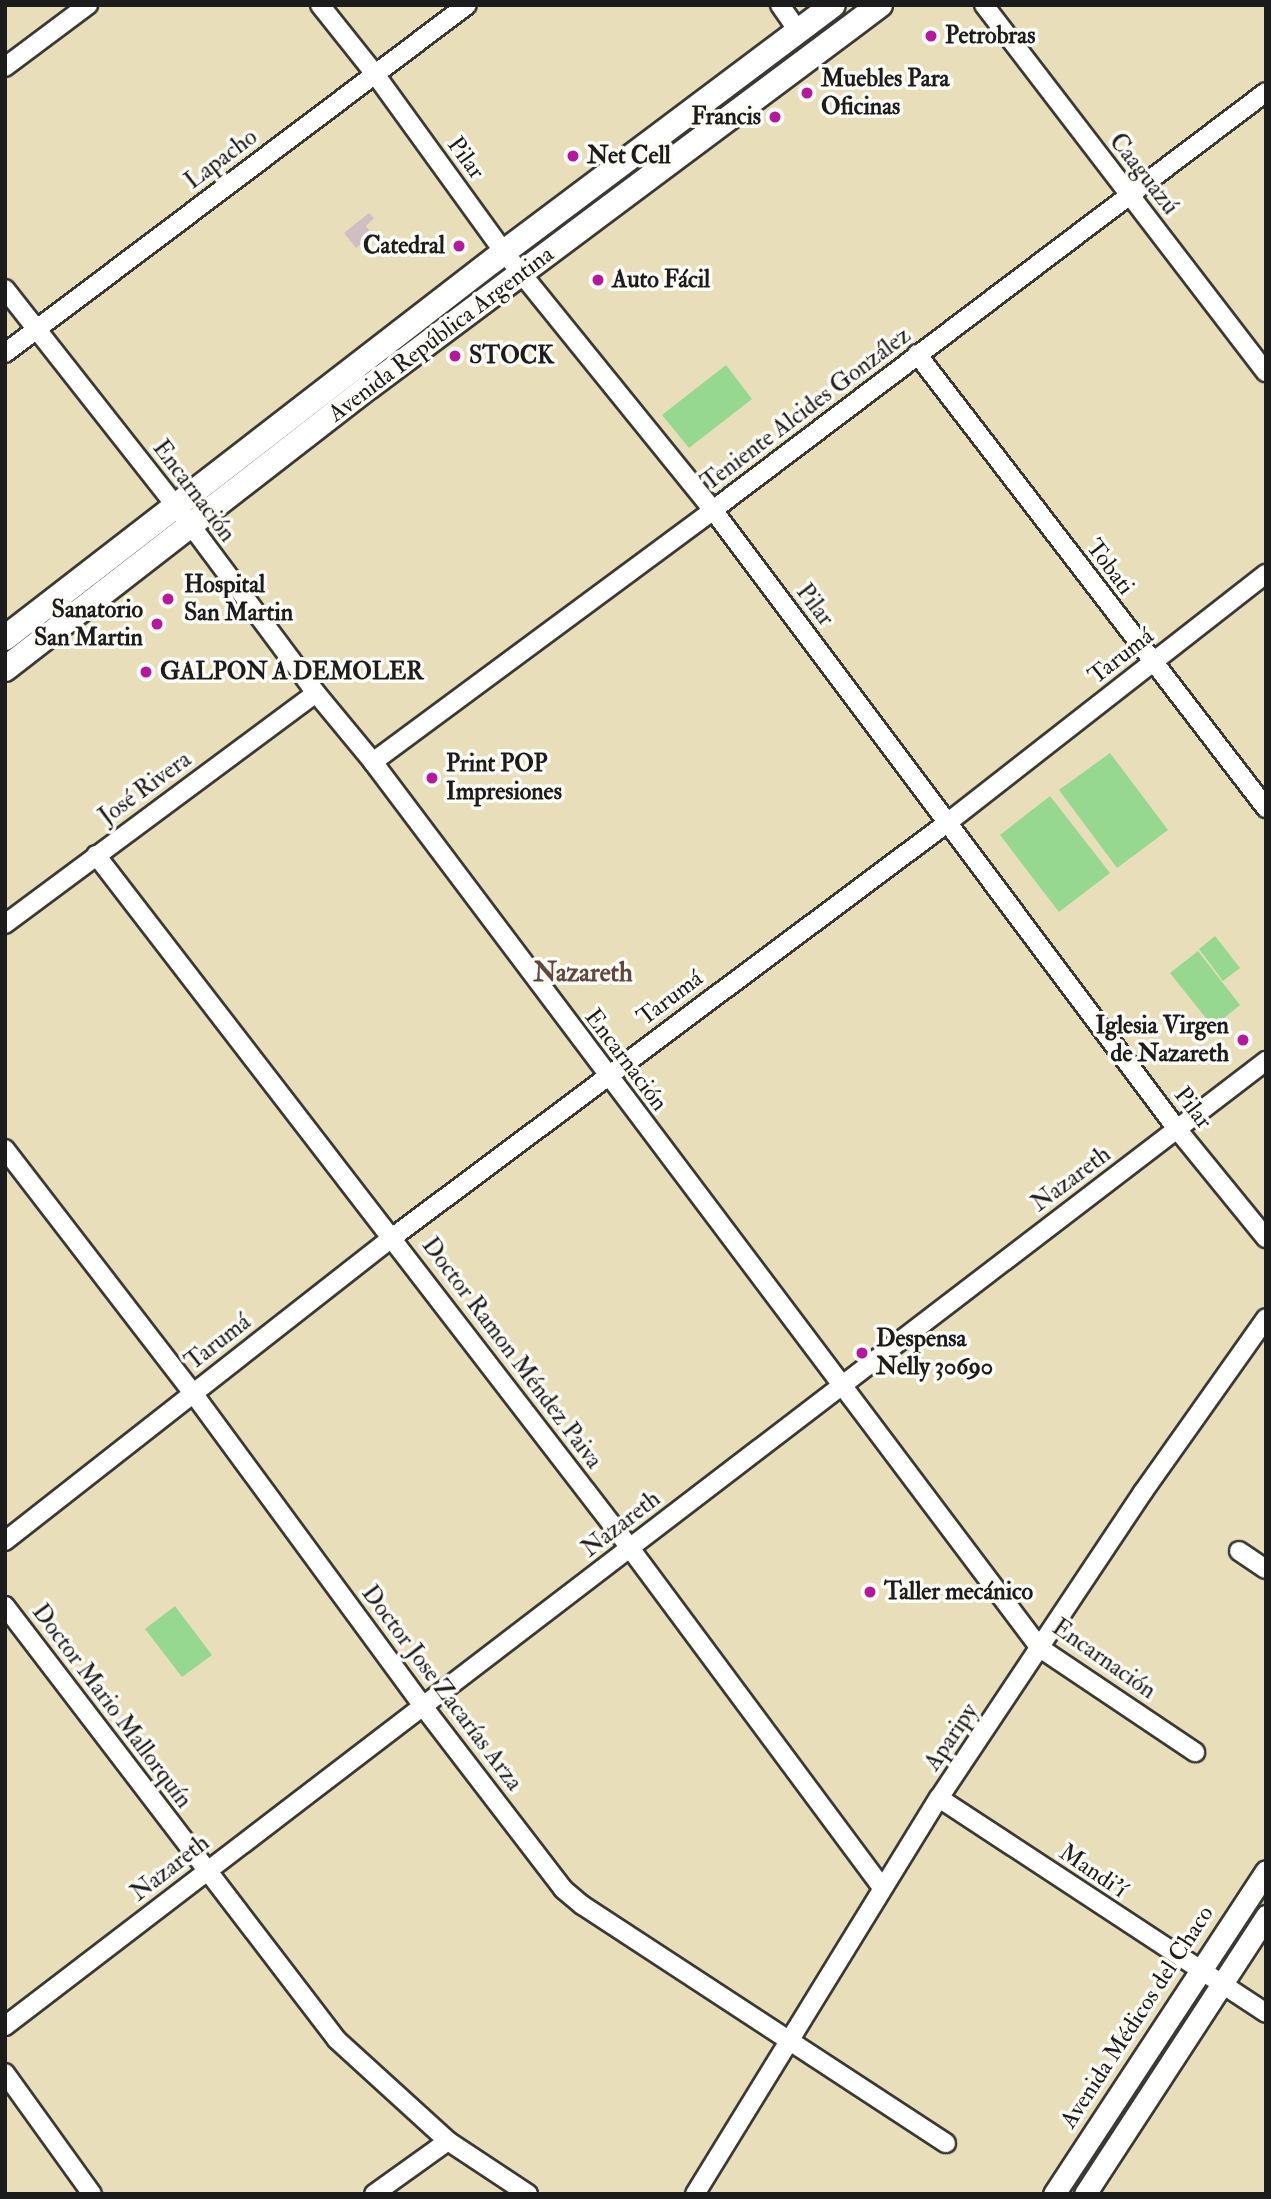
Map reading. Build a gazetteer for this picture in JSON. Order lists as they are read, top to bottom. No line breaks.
{"streets":{"highway":["Avenida República Argentina"],"main road":["Avenida Médicos del Chaco"],"street":["Pilar","Lapacho","Caaguazú","Teniente Alcides González","Encarnación","Tobati","Tarumá","José Rivera","Nazareth","Doctor Ramon Méndez Paiva","Doctor Jose Zacarías Arza","Doctor Mario Mallorquín","Aparipy","Mandi'í"]},"crossings":[["Pilar","Lapacho"],["Pilar","Avenida República Argentina"],["Pilar","Teniente Alcides González"],["Pilar","Tarumá"],["Pilar","Nazareth"],["Lapacho","Encarnación"],["Caaguazú","Teniente Alcides González"],["Avenida República Argentina","Encarnación"],["Teniente Alcides González","Encarnación"],["Teniente Alcides González","Tobati"],["Encarnación","Tarumá"],["Encarnación","José Rivera"],["Encarnación","Nazareth"],["Encarnación","Aparipy"],["Tobati","Tarumá"],["Tarumá","Doctor Ramon Méndez Paiva"],["Tarumá","Doctor Jose Zacarías Arza"],["José Rivera","Doctor Ramon Méndez Paiva"],["Nazareth","Doctor Ramon Méndez Paiva"],["Nazareth","Doctor Jose Zacarías Arza"],["Nazareth","Doctor Mario Mallorquín"],["Doctor Ramon Méndez Paiva","Aparipy"],["Doctor Jose Zacarías Arza","Aparipy"],["Aparipy","Mandi'í"],["Mandi'í","Avenida Médicos del Chaco"]],"districts":["Nazareth"],"places":["Petrobras","Muebles Para Oficinas","Francis","Net Cell","Catedral","Auto Fácil","STOCK","Hospital San Martin","Sanatorio San Martin","GALPON A DEMOLER","Print POP Impresiones","Iglesia Virgen de Nazareth","Despensa Nelly 30690","Taller mecánico"]}
